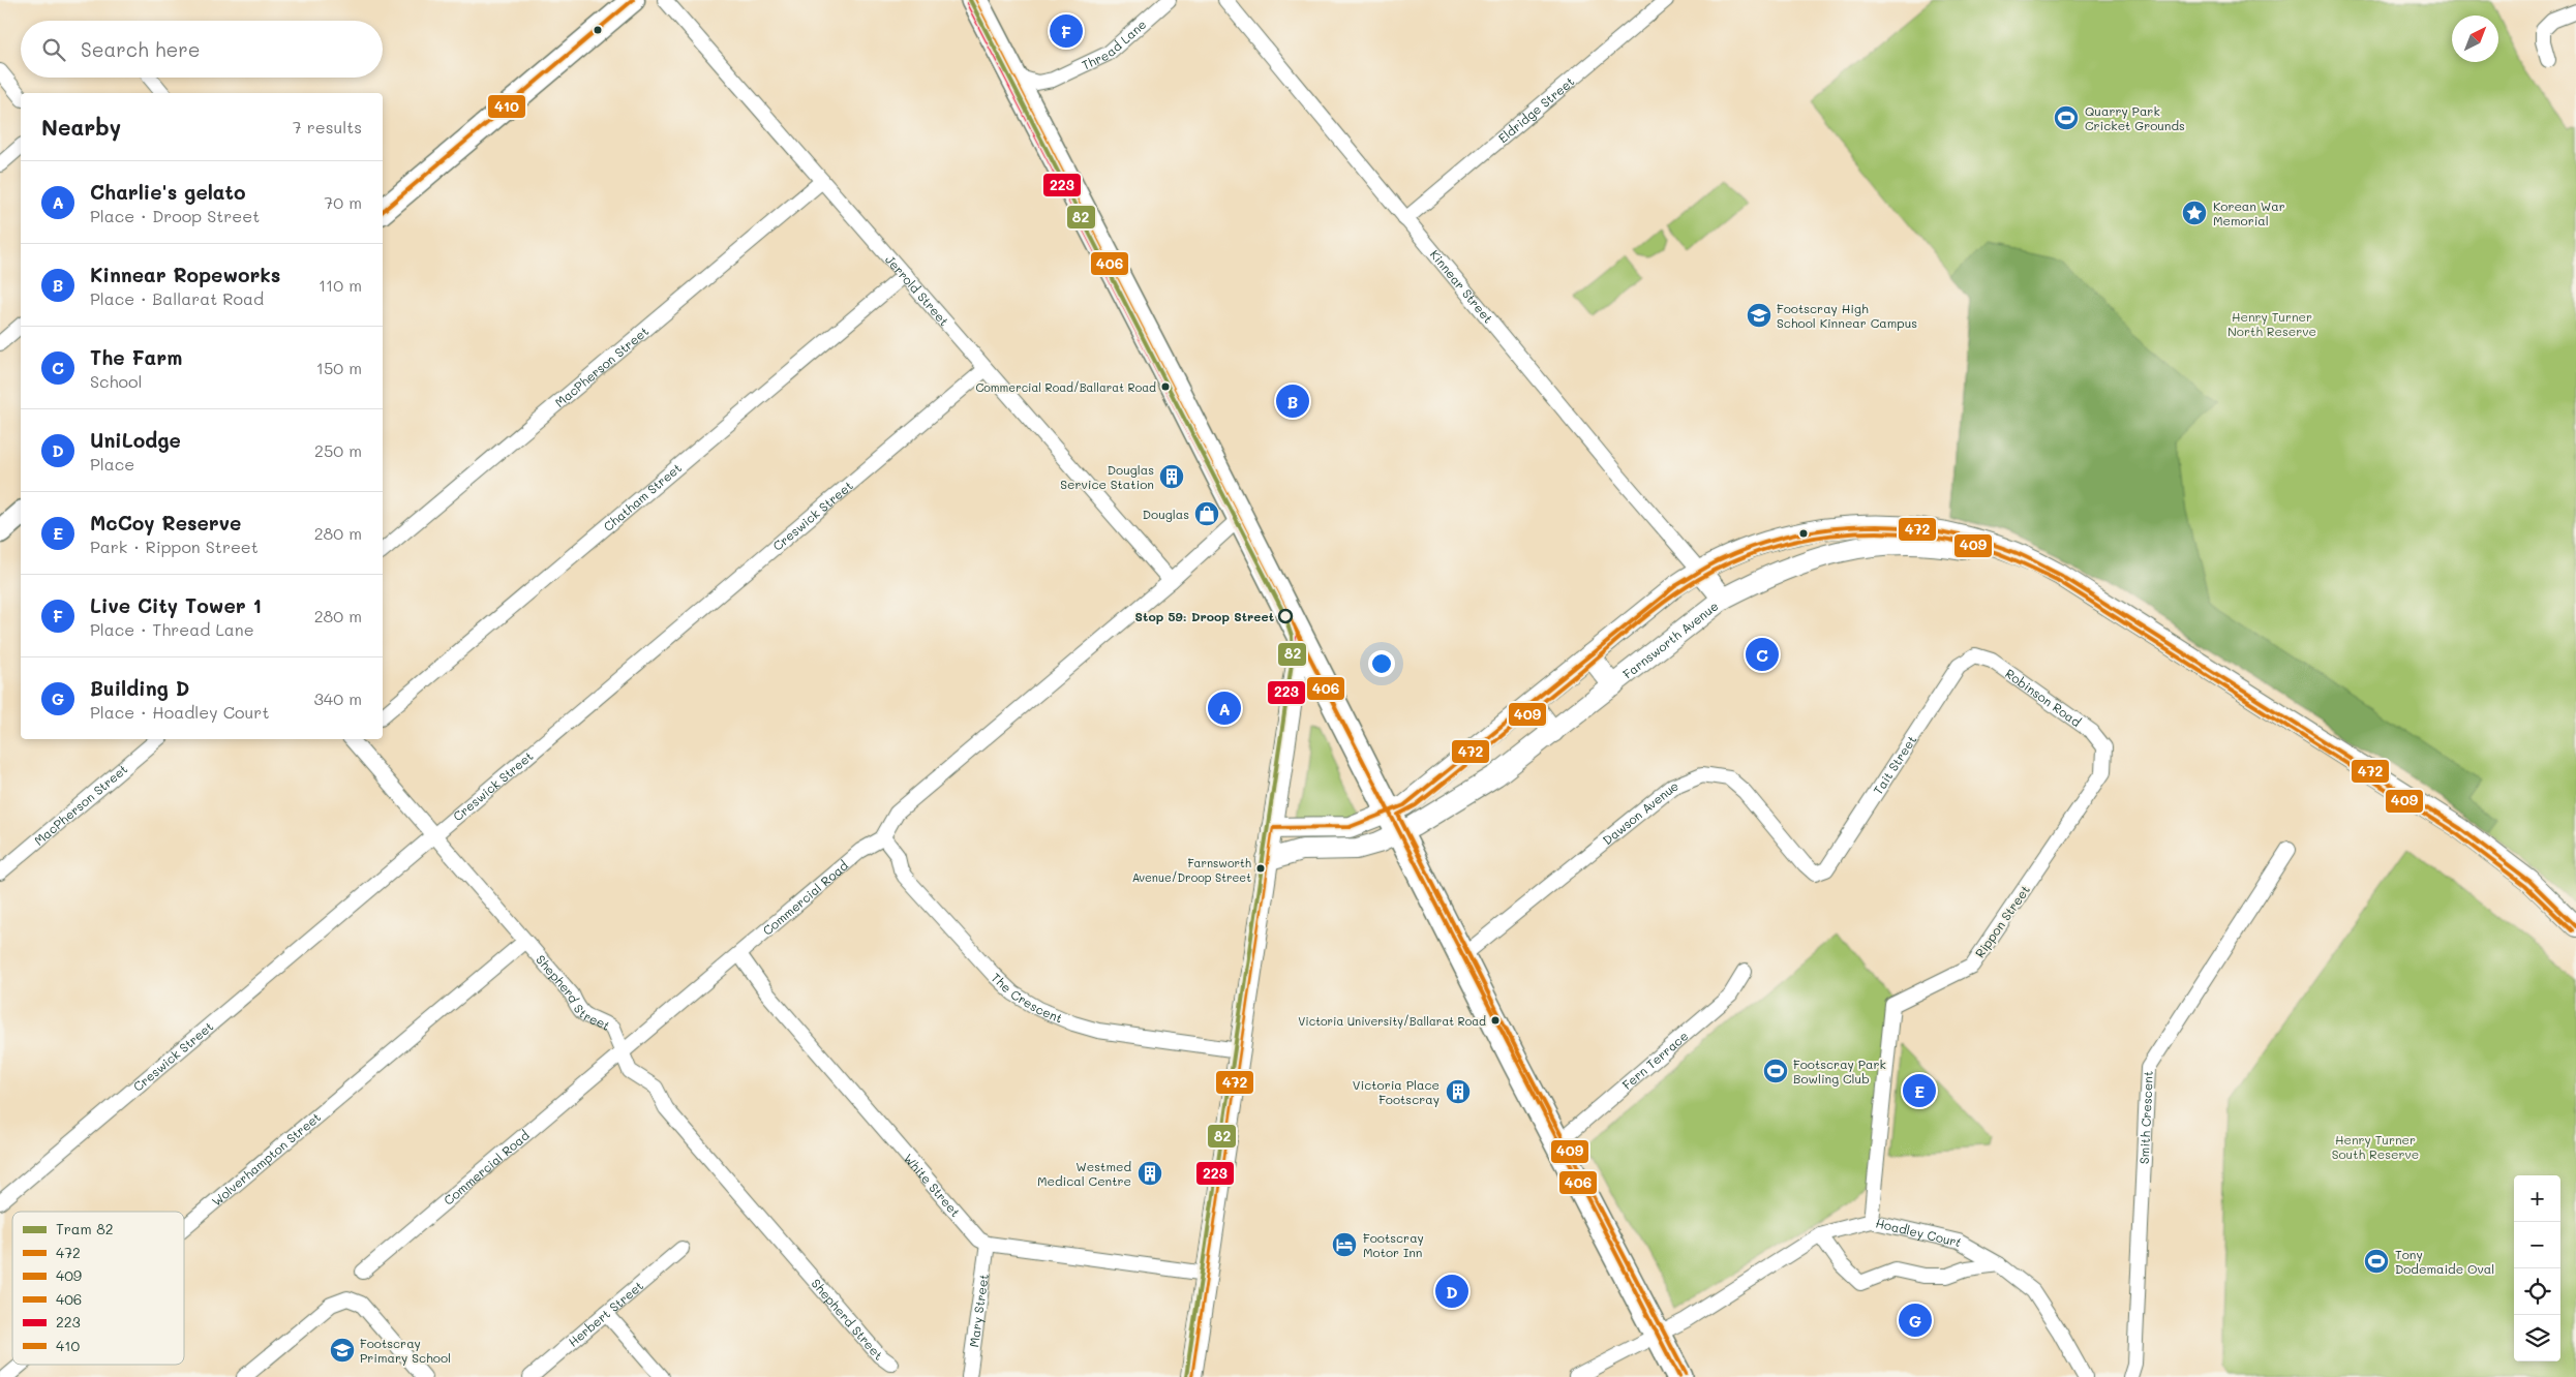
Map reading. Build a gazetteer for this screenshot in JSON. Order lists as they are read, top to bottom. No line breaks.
{"streets":{"main road":["Farnsworth Avenue"],"street":["Thread Lane","Eldridge Street","Kinnear Street","Jerrold Street","MacPherson Street","Chatham Street","Creswick Street","Robinson Road","Tait Street","Dawson Avenue","Commercial Road","Rippon Street","Shepherd Street","The Crescent","Fern Terrace","Smith Crescent","Wolverhampton Street","White Street","Hoadley Court","Mary Street","Herbert Street"]},"crossings":[["Eldridge Street","Kinnear Street"],["Kinnear Street","Farnsworth Avenue"],["Jerrold Street","MacPherson Street"],["Jerrold Street","Chatham Street"],["Jerrold Street","Creswick Street"],["Creswick Street","Shepherd Street"],["Robinson Road","Tait Street"],["Robinson Road","Rippon Street"],["Tait Street","Dawson Avenue"],["Commercial Road","Shepherd Street"],["Commercial Road","The Crescent"],["Commercial Road","White Street"],["Rippon Street","Hoadley Court"],["Shepherd Street","Wolverhampton Street"],["White Street","Mary Street"]],"parks":["Henry Turner North Reserve","Henry Turner South Reserve"],"places":{"sports":["Quarry Park Cricket Grounds","Footscray Park Bowling Club","Tony Dodemaide Oval"],"place":["Korean War Memorial"],"school or university":["Footscray High School Kinnear Campus","Footscray Primary School"],"other":["Commercial Road/Ballarat Road","Stop 59: Droop Street","Farnsworth Avenue/Droop Street","Victoria University/Ballarat Road"],"building":["Douglas Service Station","Victoria Place Footscray","Westmed Medical Centre"],"shop":["Douglas"],"hotel":["Footscray Motor Inn"]},"lines":["tram line 82","transit line 406","transit line 410","transit line 223","transit line 472","transit line 409"],"legend":["Tram 82","472","409","406","223","410"],"north":"top right","page":{"pins":["F","B","C","A","E","D","G"],"search":"Search here","heading":["Nearby","7 results"],"list":[{"mark":"A","name":"Charlie's gelato","note":"Place · Droop Street","value":"70 m"},{"mark":"B","name":"Kinnear Ropeworks","note":"Place · Ballarat Road","value":"110 m"},{"mark":"C","name":"The Farm","note":"School","value":"150 m"},{"mark":"D","name":"UniLodge","note":"Place","value":"250 m"},{"mark":"E","name":"McCoy Reserve","note":"Park · Rippon Street","value":"280 m"},{"mark":"F","name":"Live City Tower 1","note":"Place · Thread Lane","value":"280 m"},{"mark":"G","name":"Building D","note":"Place · Hoadley Court","value":"340 m"}],"map_buttons":["+","−"]}}
